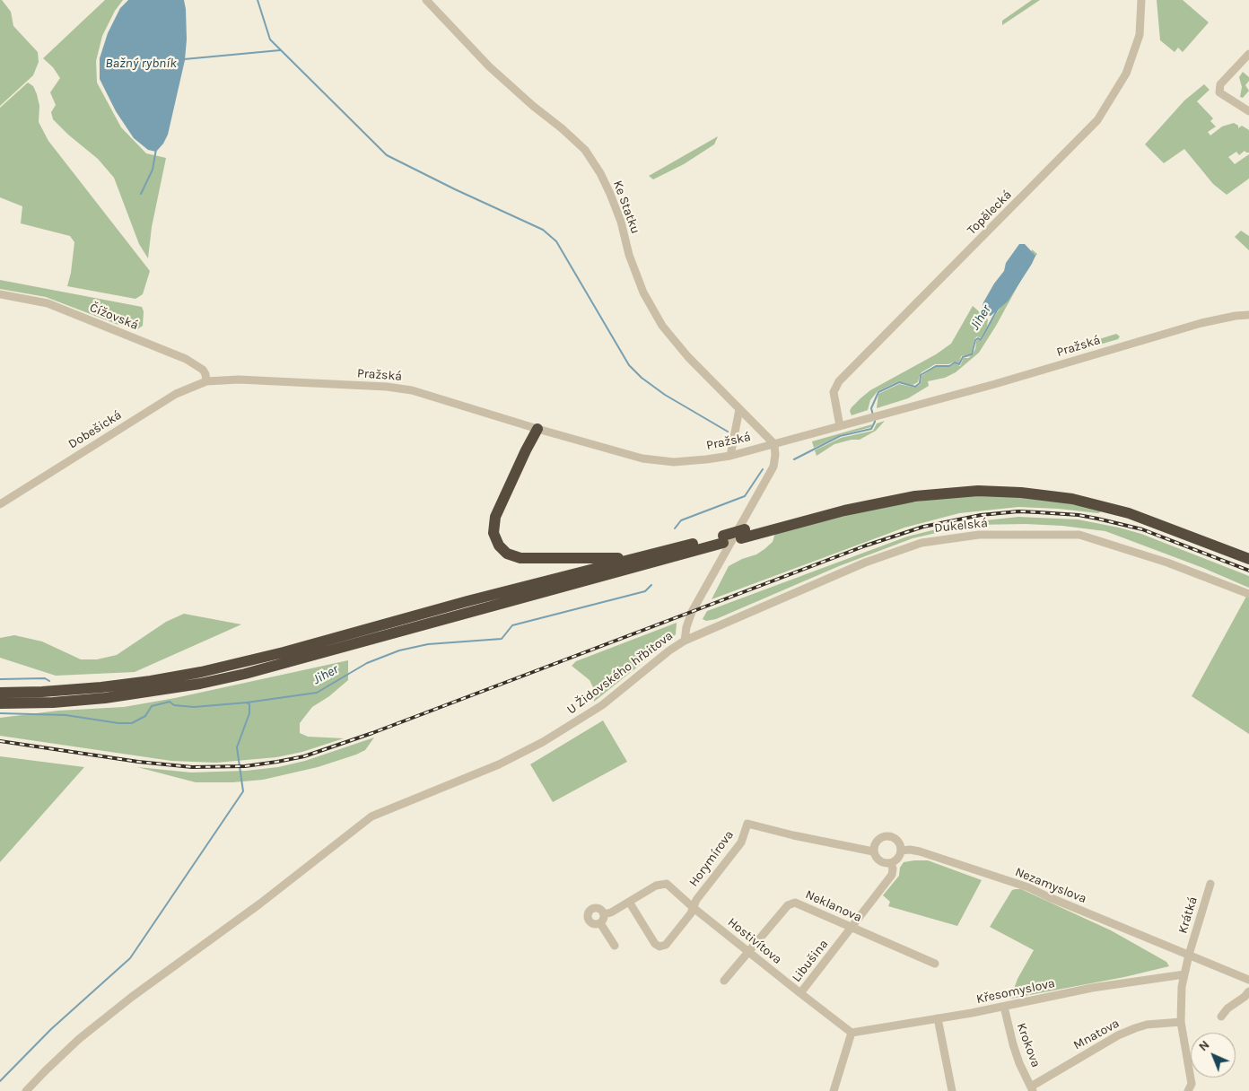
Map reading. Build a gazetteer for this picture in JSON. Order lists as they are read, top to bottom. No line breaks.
{"streets":{"street":["Ke Statku","Topělecká","Čížovská","Pražská","Dobešická","Dukelská","U Židovského hřbitova","Horymírova","Nezamyslova","Neklanova","Krátká","Hostivítova","Libušina","Křesomyslova","Mnatova","Krokova"]},"crossings":[["Ke Statku","Pražská"],["Ke Statku","U Židovského hřbitova"],["Topělecká","Pražská"],["Čížovská","Pražská"],["Čížovská","Dobešická"],["Pražská","Dobešická"],["Pražská","U Židovského hřbitova"],["Dukelská","U Židovského hřbitova"],["Horymírova","Nezamyslova"],["Horymírova","Hostivítova"],["Horymírova","Libušina"],["Nezamyslova","Krátká"],["Nezamyslova","Libušina"],["Neklanova","Hostivítova"],["Neklanova","Libušina"],["Krátká","Křesomyslova"],["Krátká","Mnatova"],["Hostivítova","Libušina"],["Libušina","Křesomyslova"],["Křesomyslova","Krokova"],["Mnatova","Krokova"]],"water":["Bažný rybník","Jiher"],"north":"top left"}
